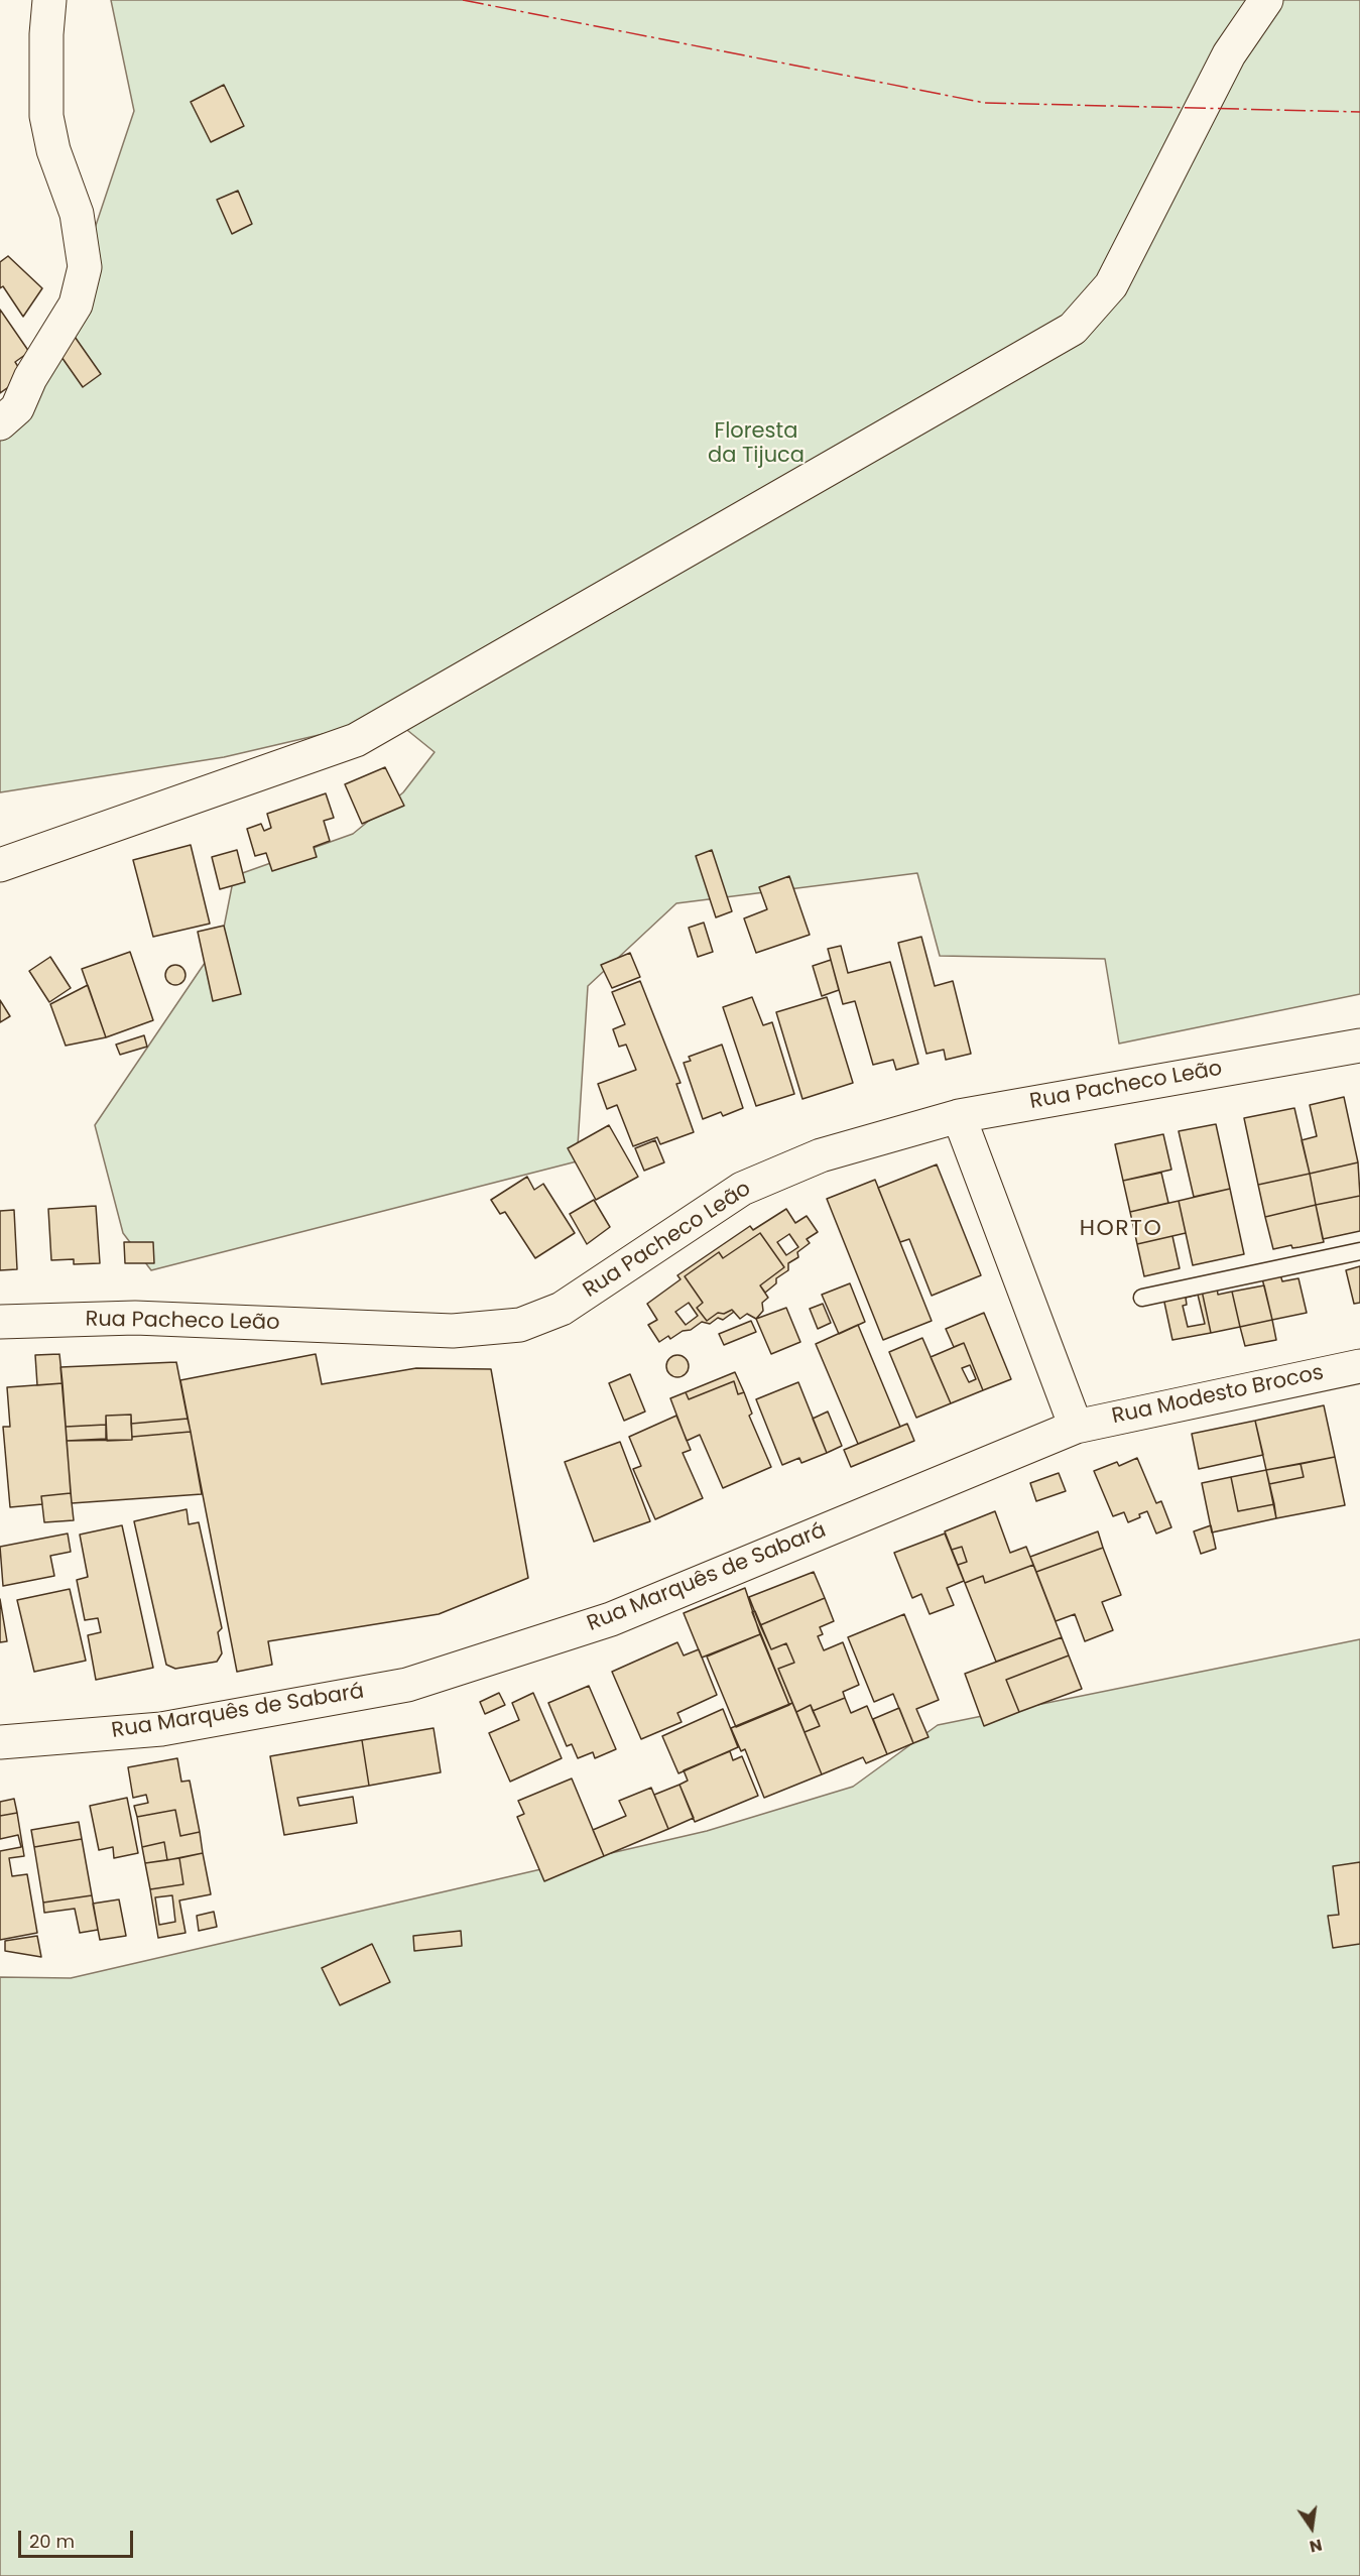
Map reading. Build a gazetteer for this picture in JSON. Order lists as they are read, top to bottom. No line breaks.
{"streets":{"street":["Rua Pacheco Leão","Rua Modesto Brocos","Rua Marquês de Sabará"]},"crossings":[["Rua Modesto Brocos","Rua Marquês de Sabará"]],"districts":["HORTO"],"parks":["Floresta da Tijuca"],"scale_bar":"20 m","north":"bottom"}
